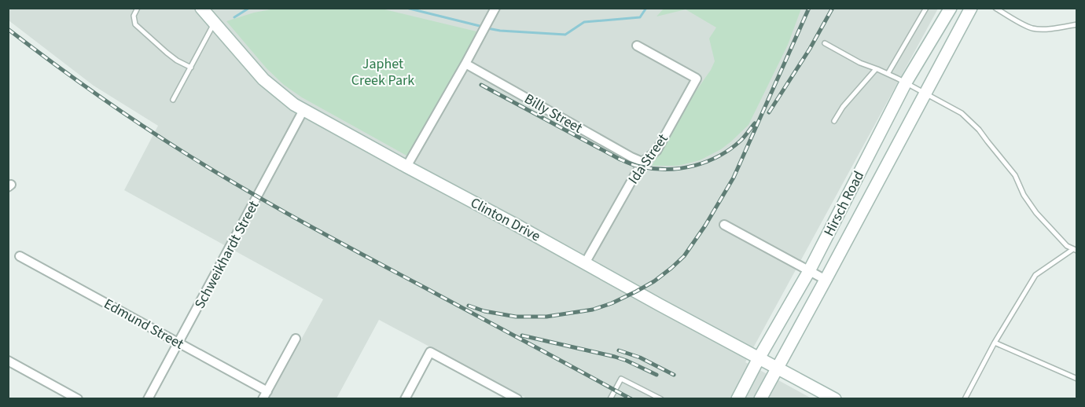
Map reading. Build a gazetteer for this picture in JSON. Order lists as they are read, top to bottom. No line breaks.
{"streets":{"main road":["Hirsch Road","Clinton Drive"],"street":["Billy Street","Ida Street","Schweikhardt Street","Edmund Street"]},"crossings":[["Billy Street","Ida Street"],["Ida Street","Clinton Drive"],["Hirsch Road","Clinton Drive"],["Clinton Drive","Schweikhardt Street"],["Schweikhardt Street","Edmund Street"]],"parks":["Japhet Creek Park"]}
